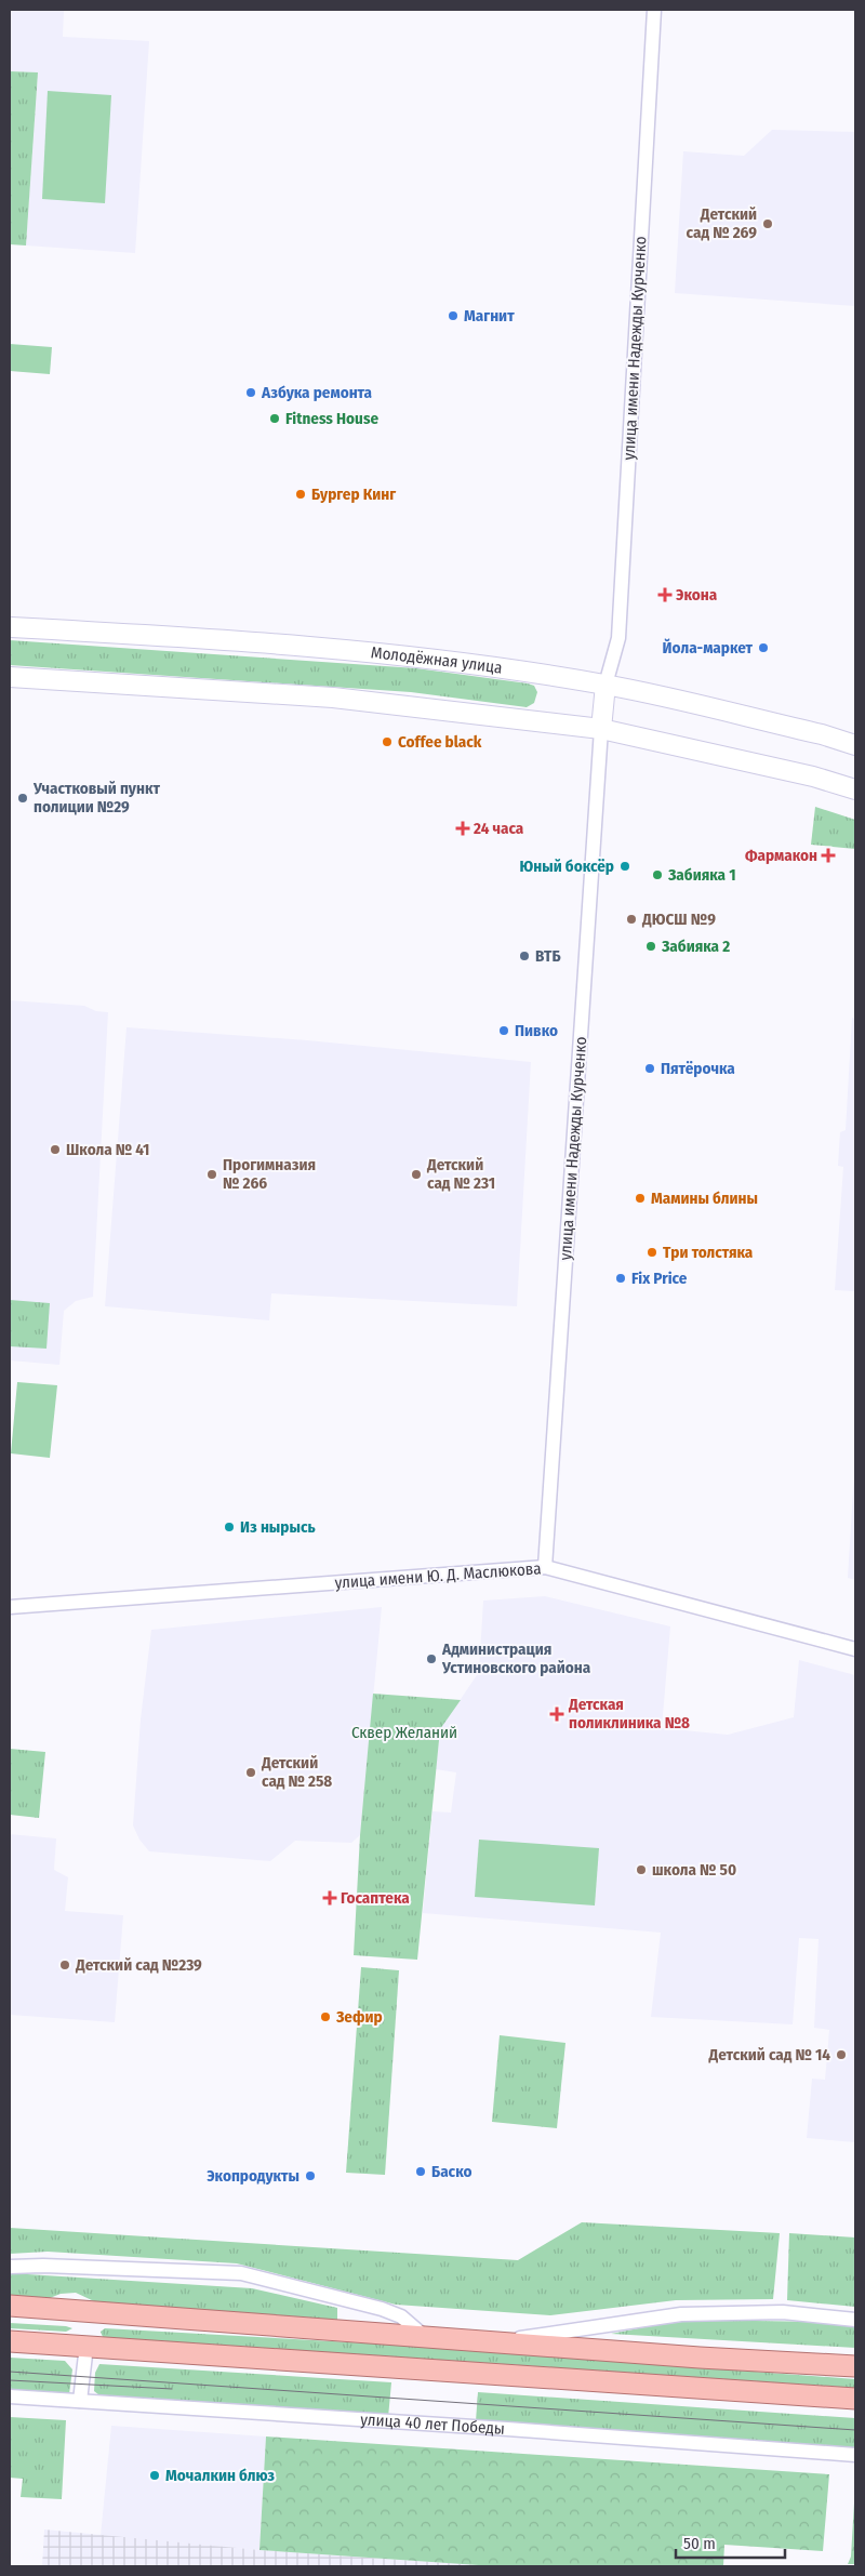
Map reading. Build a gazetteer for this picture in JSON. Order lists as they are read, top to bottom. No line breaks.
{"streets":{"main road":["Молодёжная улица"],"street":["улица имени Надежды Курченко","улица имени Ю. Д. Маслюкова","улица 40 лет Победы"]},"crossings":[["улица имени Надежды Курченко","Молодёжная улица"],["улица имени Надежды Курченко","улица имени Ю. Д. Маслюкова"]],"parks":["Сквер Желаний"],"places":{"other":["Детский сад № 269","Магнит","Азбука ремонта","Fitness House","Бургер Кинг","Йола-маркет","Coffee black","Участковый пункт полиции №29","Юный боксёр","Забияка 1","ДЮСШ №9","Забияка 2","ВТБ","Пивко","Пятёрочка","Школа № 41","Прогимназия № 266","Детский сад № 231","Мамины блины","Три толстяка","Fix Price","Из нырысь","Администрация Устиновского района","Детский сад № 258","школа № 50","Детский сад №239","Зефир","Детский сад № 14","Баско","Экопродукты","Мочалкин блюз"],"health":["Экона","24 часа","Фармакон","Детская поликлиника №8","Госаптека"]},"scale_bar":"50 m"}
